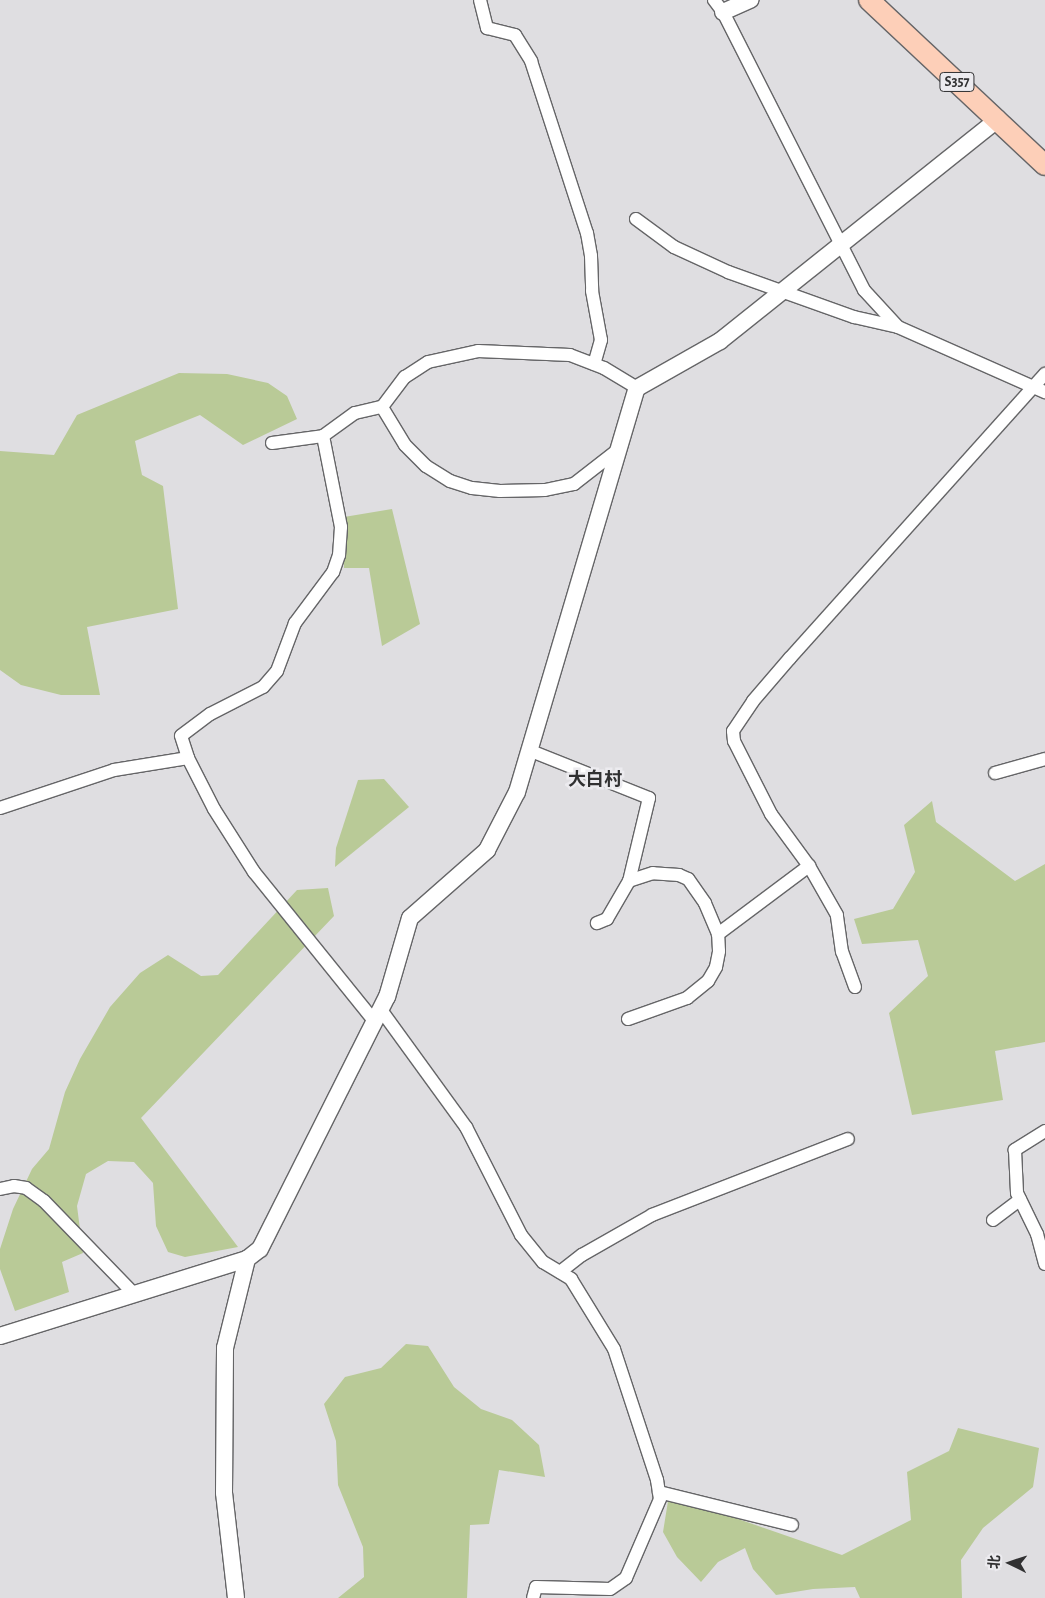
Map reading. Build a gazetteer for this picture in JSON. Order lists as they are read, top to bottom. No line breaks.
{"streets":{"main road":["S357"]},"districts":["大白村"],"north":"left"}
